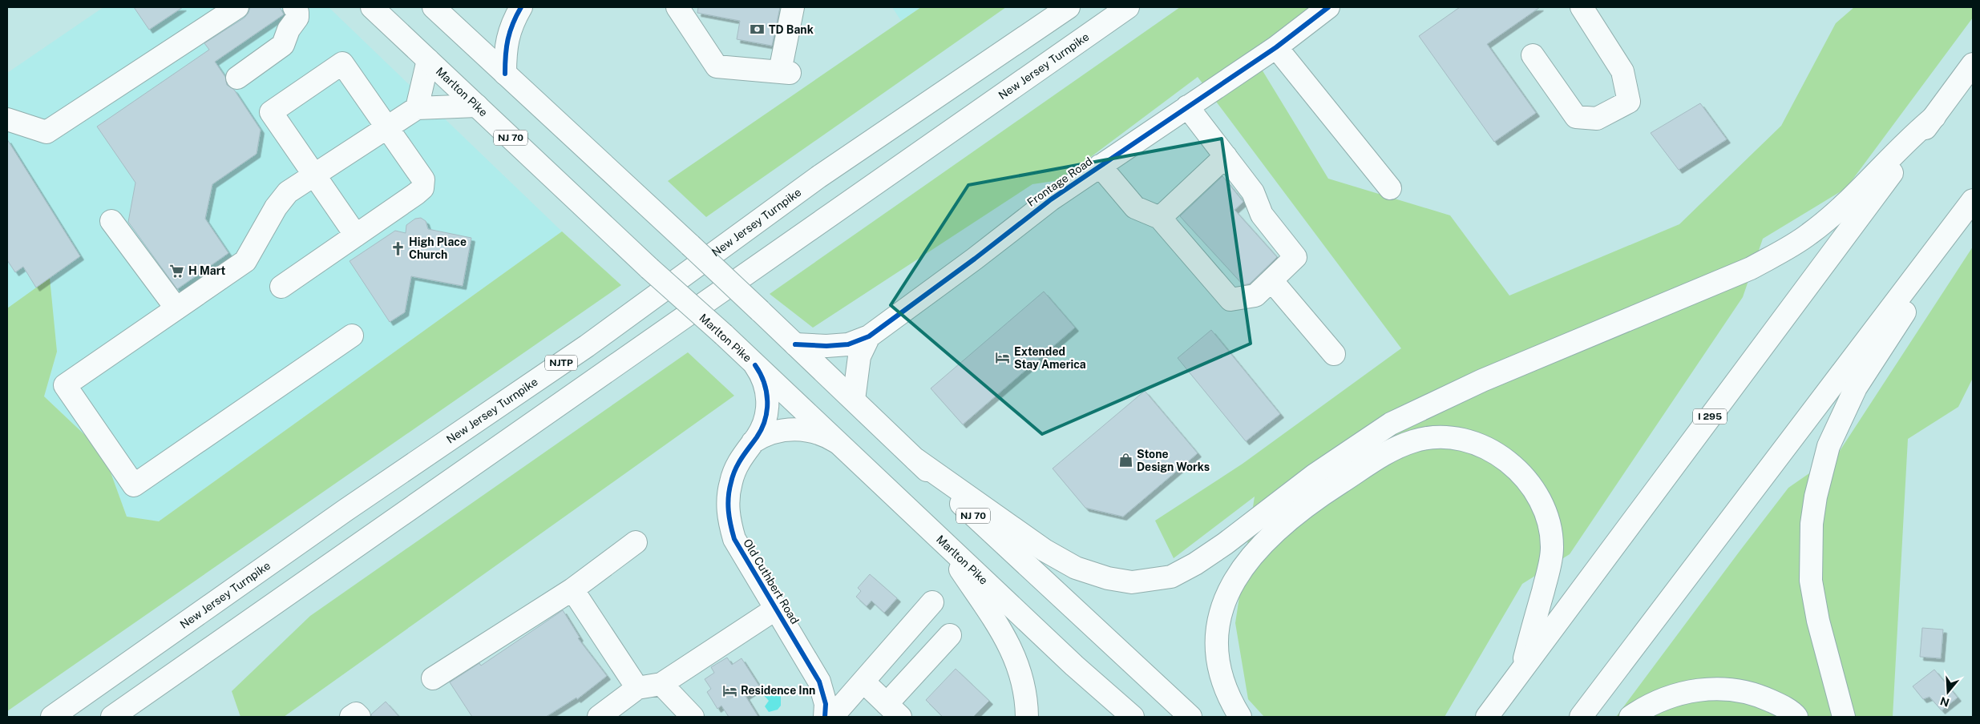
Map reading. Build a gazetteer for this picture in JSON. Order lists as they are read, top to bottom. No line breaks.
{"streets":{"main road":["New Jersey Turnpike","Marlton Pike","NJ 70","Frontage Road","NJTP","I 295","Old Cuthbert Road"]},"crossings":[["Marlton Pike","Old Cuthbert Road"],["NJ 70","Frontage Road"]],"places":{"bank":["TD Bank"],"church":["High Place Church"],"supermarket":["H Mart"],"hotel":["Extended Stay America","Residence Inn"],"shop":["Stone Design Works"]},"north":"bottom"}
